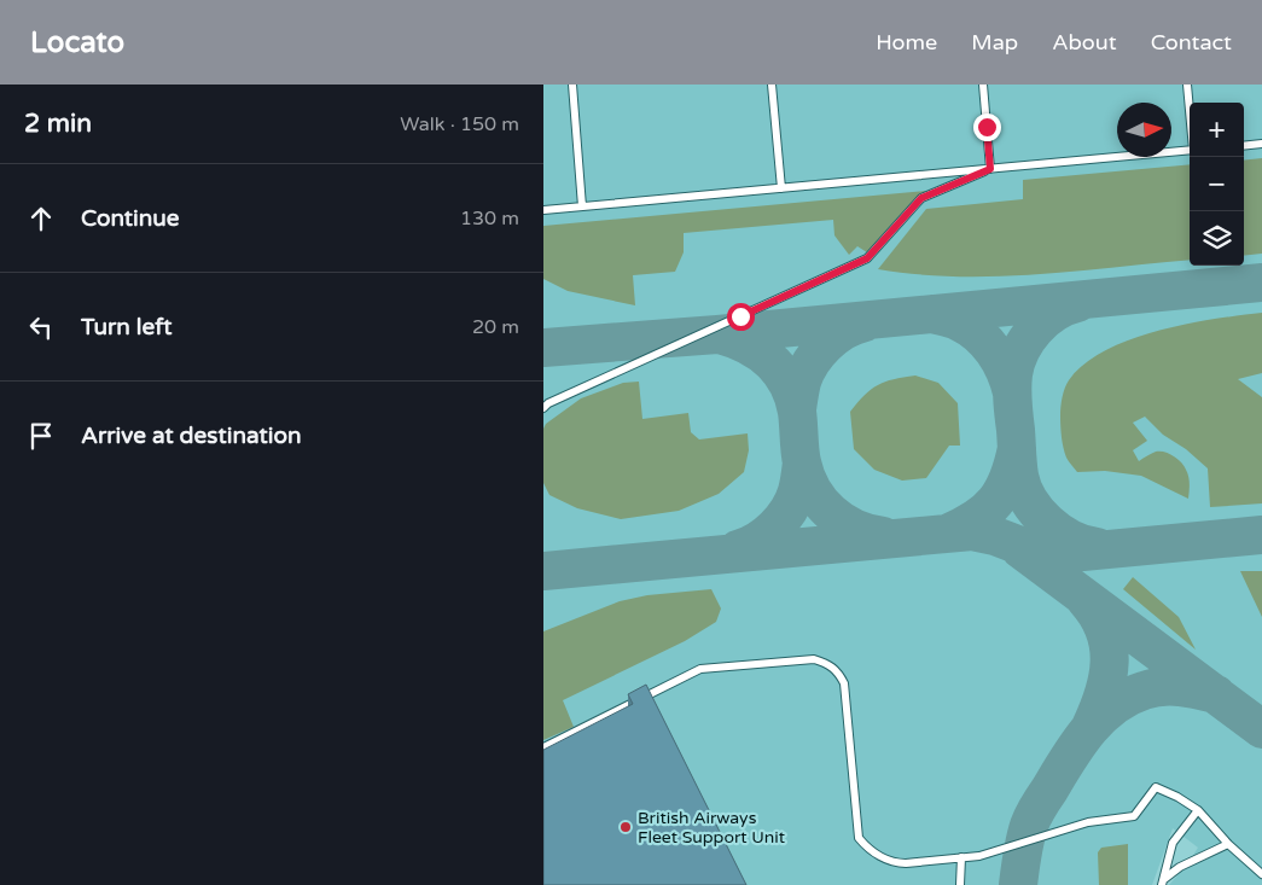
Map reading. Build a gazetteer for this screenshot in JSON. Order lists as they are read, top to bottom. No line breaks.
{"places":["British Airways Fleet Support Unit"],"north":"right","page":{"header":"Locato","nav":["Home","Map","About","Contact"],"heading":["2 min","Walk · 150 m"],"map_buttons":["+","−"],"list":[["Continue","130 m"],["Turn left","20 m"],"Arrive at destination"]}}
